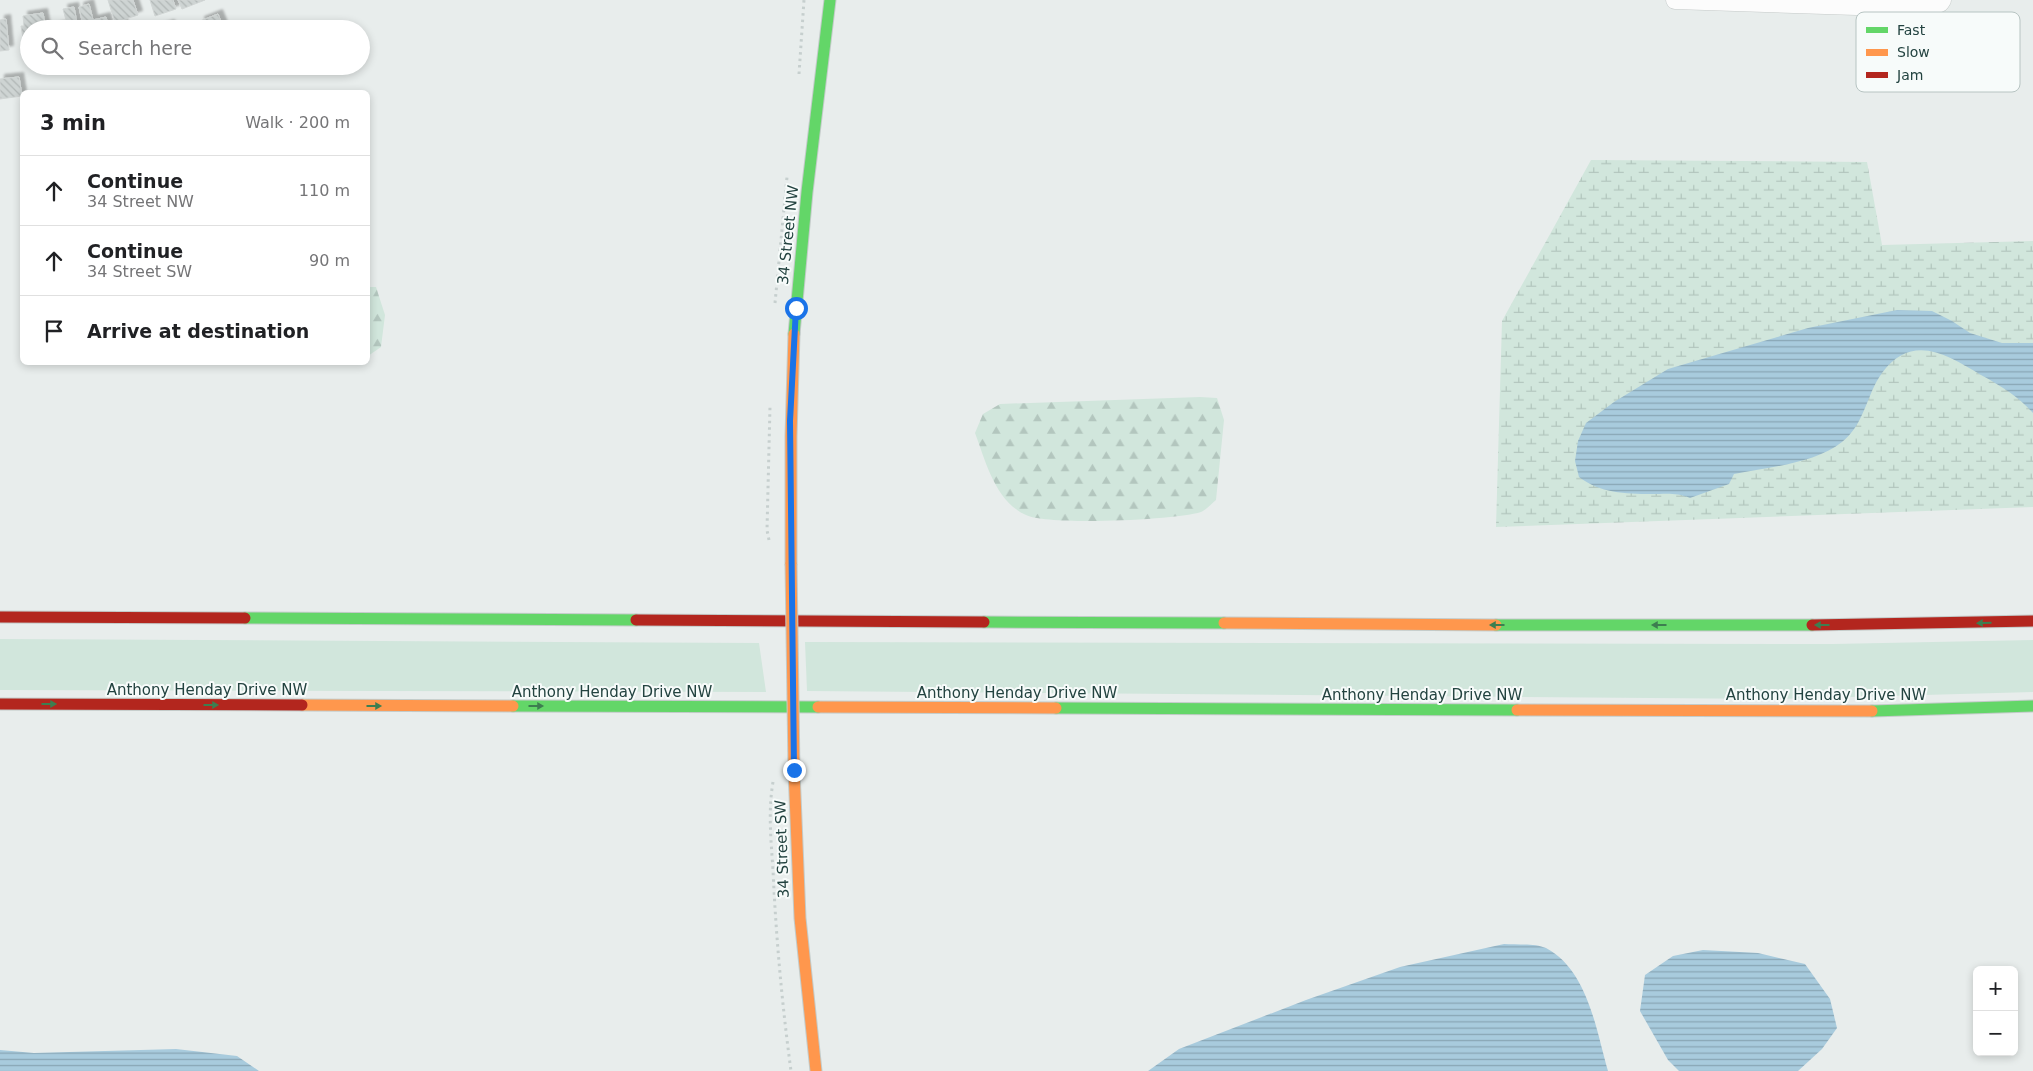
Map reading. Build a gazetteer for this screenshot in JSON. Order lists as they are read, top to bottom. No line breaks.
{"streets":{"main road":["34 Street NW","Anthony Henday Drive NW","34 Street SW"]},"crossings":[["34 Street NW","34 Street SW"]],"legend":["Fast","Slow","Jam"],"page":{"search":"Search here","heading":["3 min","Walk · 200 m"],"list":[["Continue","34 Street NW","110 m"],["Continue","34 Street SW","90 m"],"Arrive at destination"],"map_buttons":["+","−"]}}
